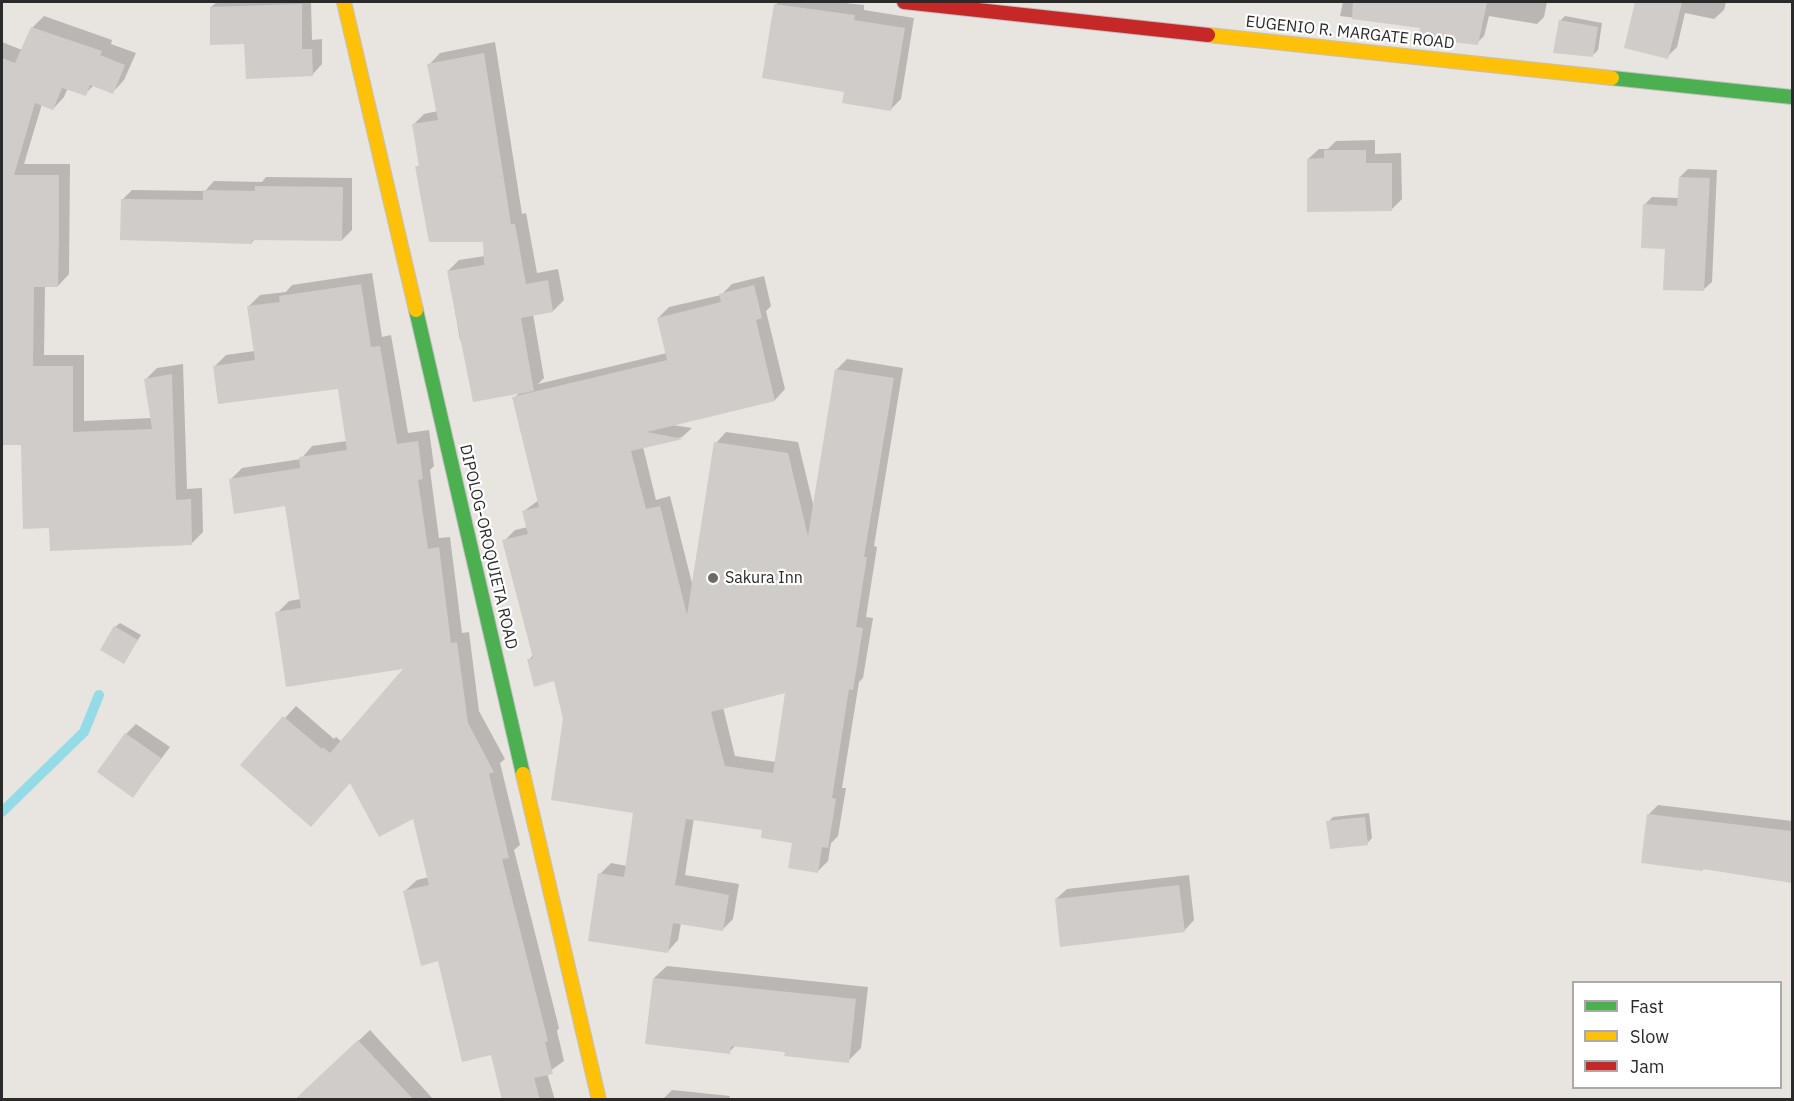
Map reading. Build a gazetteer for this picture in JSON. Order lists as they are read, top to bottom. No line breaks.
{"streets":{"main road":["EUGENIO R. MARGATE ROAD","DIPOLOG-OROQUIETA ROAD"]},"places":["Sakura Inn"],"legend":["Fast","Slow","Jam"]}
